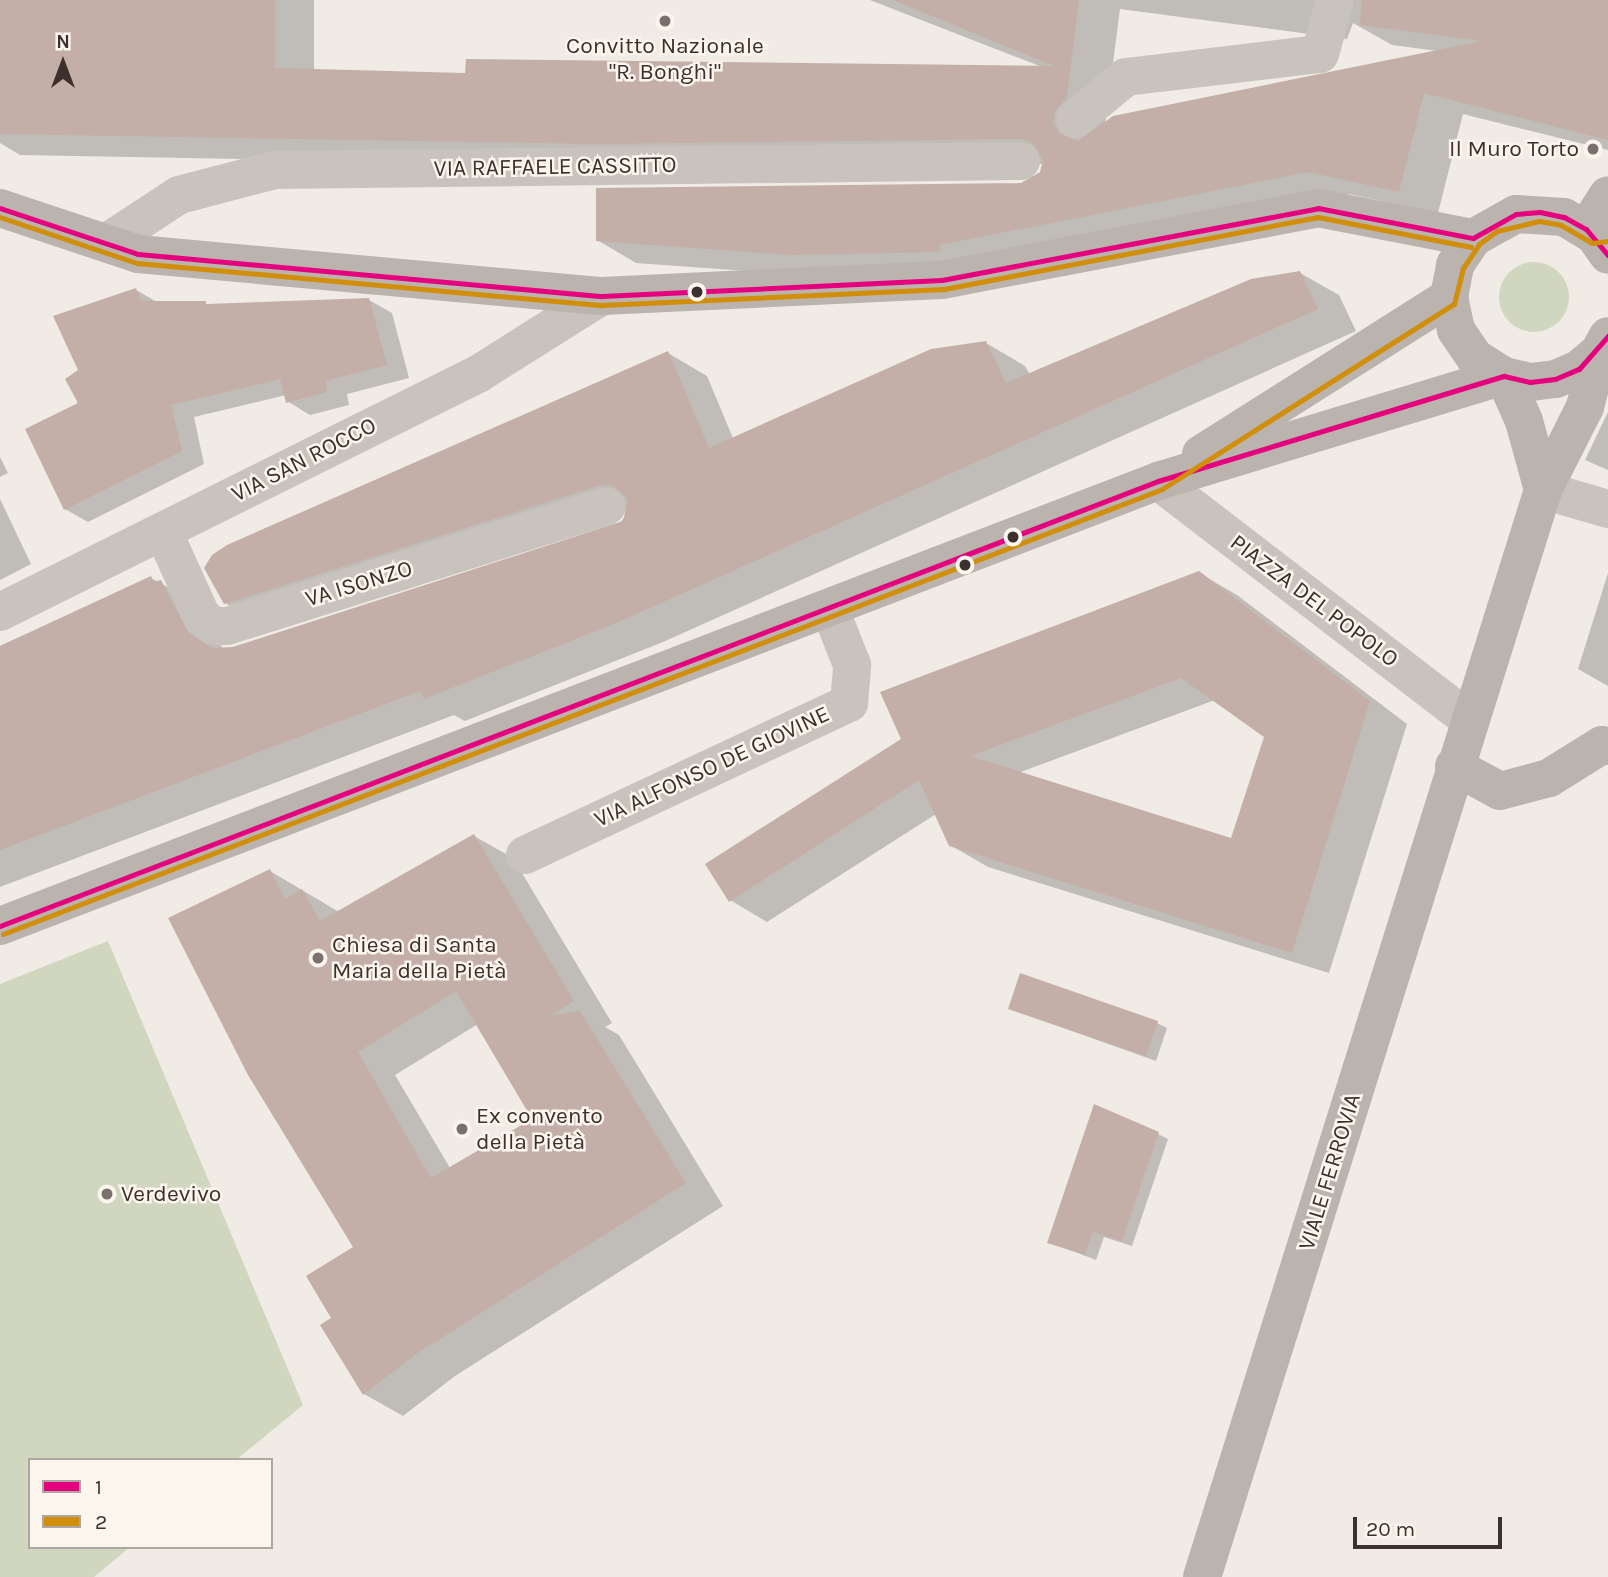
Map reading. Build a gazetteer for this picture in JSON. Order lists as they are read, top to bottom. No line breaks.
{"streets":{"main road":["VIALE FERROVIA"],"street":["VIA RAFFAELE CASSITTO","VIA SAN ROCCO","VA ISONZO","PIAZZA DEL POPOLO","VIA ALFONSO DE GIOVINE"]},"crossings":[["VIA SAN ROCCO","VA ISONZO"]],"places":["Convitto Nazionale \"R. Bonghi\"","Il Muro Torto","Chiesa di Santa Maria della Pietà","Ex convento della Pietà","Verdevivo"],"lines":["transit line 1","transit line 2"],"legend":["1","2"],"scale_bar":"20 m","north":"top"}
